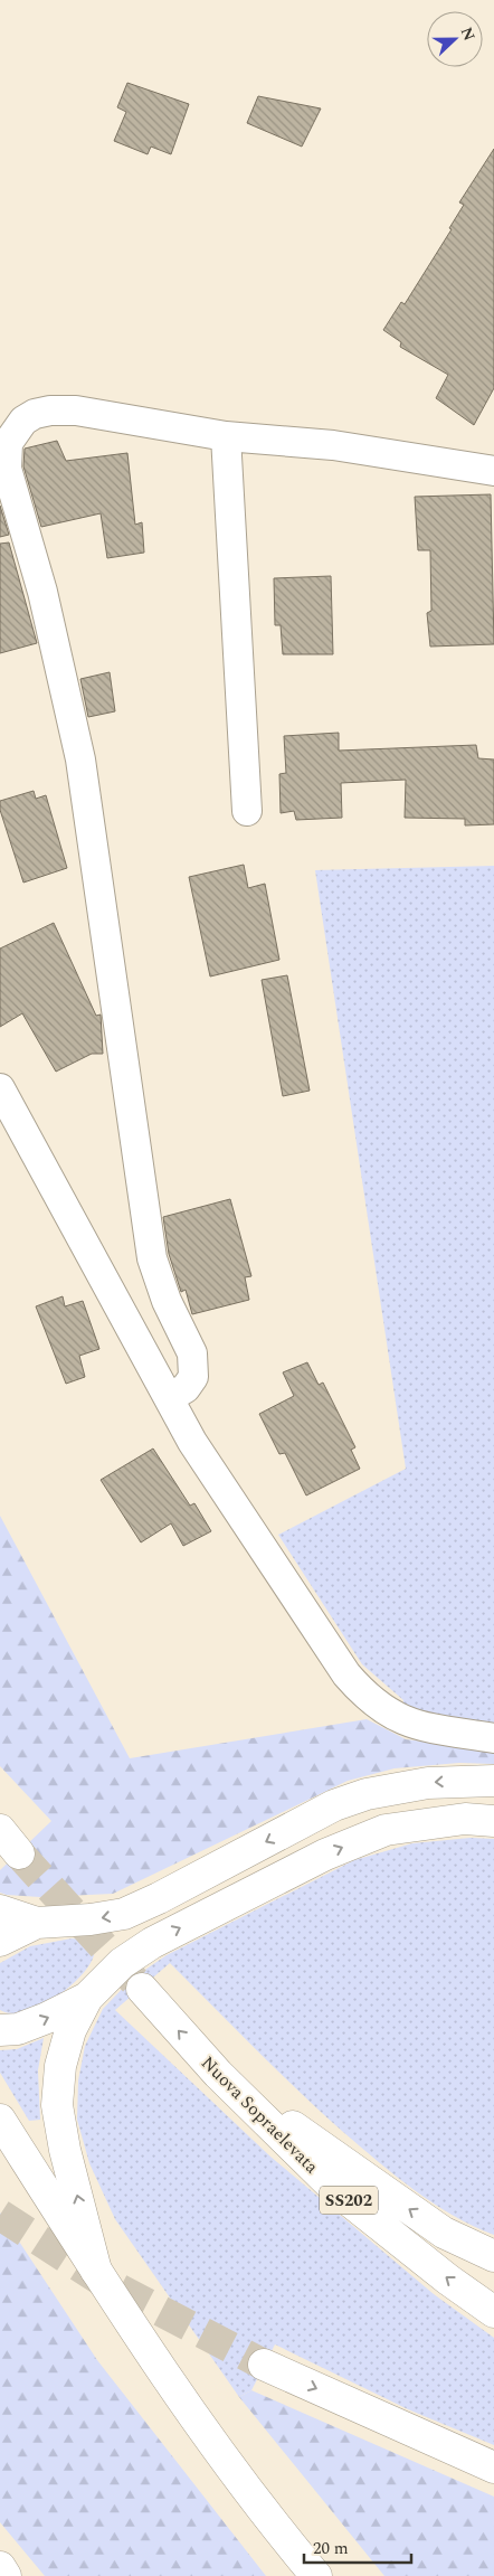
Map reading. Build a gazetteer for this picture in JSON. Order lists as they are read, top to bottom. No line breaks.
{"streets":{"main road":["Nuova Sopraelevata","SS202"]},"scale_bar":"20 m","north":"right"}
